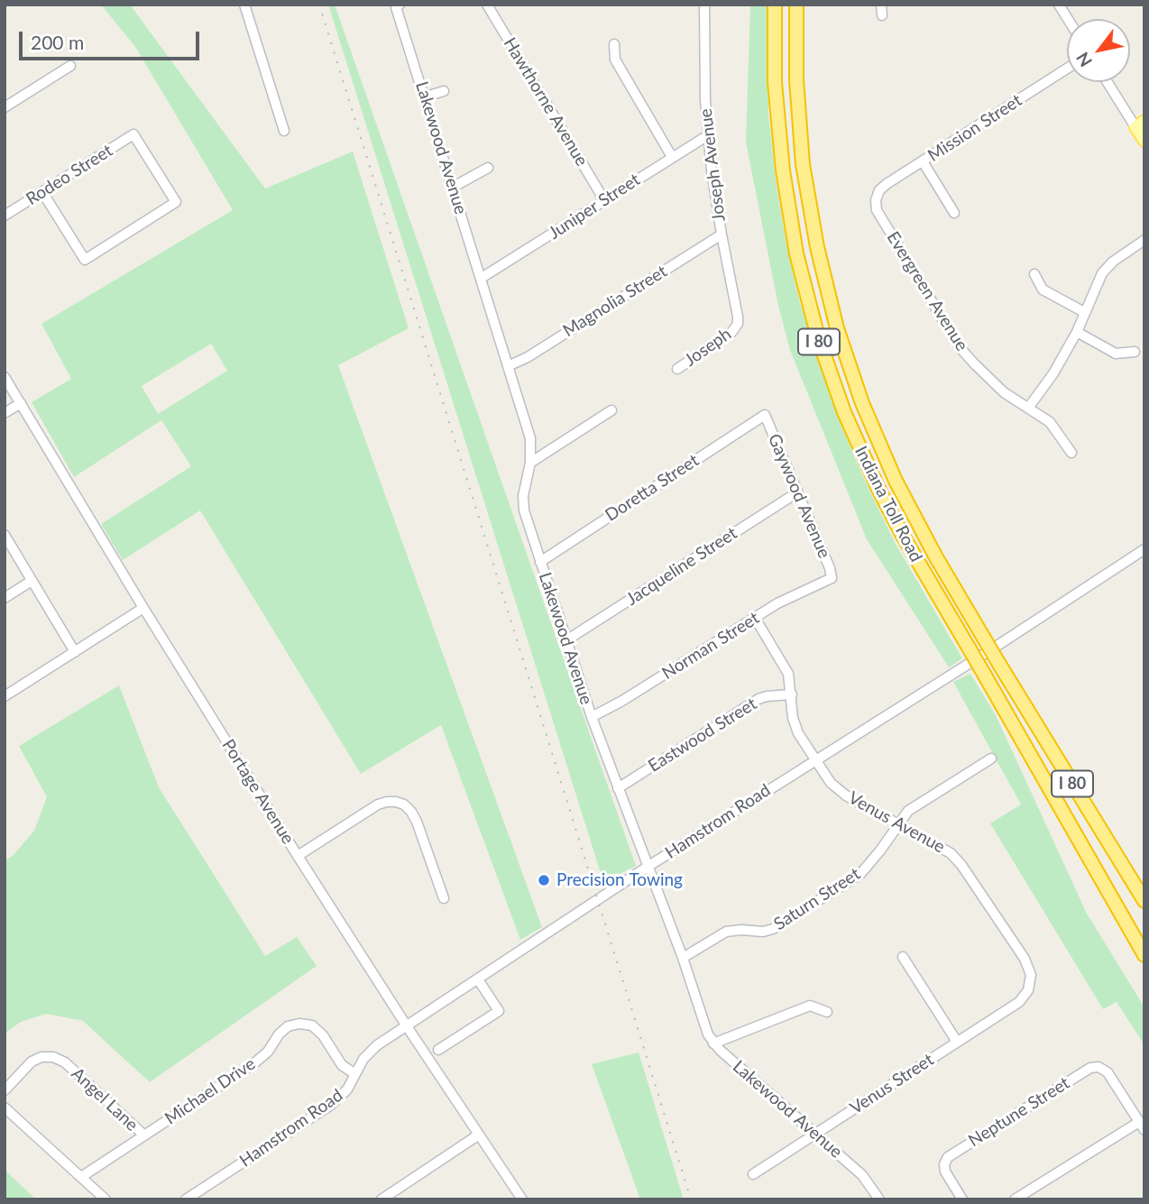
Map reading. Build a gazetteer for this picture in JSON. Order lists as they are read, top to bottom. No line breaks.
{"streets":{"highway":["I 80","Indiana Toll Road"],"street":["Hawthorne Avenue","Mission Street","Lakewood Avenue","Joseph Avenue","Rodeo Street","Juniper Street","Evergreen Avenue","Magnolia Street","Joseph","Doretta Street","Gaywood Avenue","Jacqueline Street","Norman Street","Eastwood Street","Portage Avenue","Hamstrom Road","Venus Avenue","Saturn Street","Venus Street","Michael Drive","Angel Lane","Neptune Street"]},"crossings":[["Hawthorne Avenue","Juniper Street"],["Mission Street","Evergreen Avenue"],["Lakewood Avenue","Juniper Street"],["Lakewood Avenue","Magnolia Street"],["Lakewood Avenue","Doretta Street"],["Lakewood Avenue","Jacqueline Street"],["Lakewood Avenue","Norman Street"],["Lakewood Avenue","Eastwood Street"],["Lakewood Avenue","Hamstrom Road"],["Lakewood Avenue","Saturn Street"],["Lakewood Avenue","Venus Street"],["Joseph Avenue","Juniper Street"],["Joseph Avenue","Magnolia Street"],["Joseph Avenue","Joseph"],["Doretta Street","Gaywood Avenue"],["Gaywood Avenue","Jacqueline Street"],["Gaywood Avenue","Norman Street"],["Norman Street","Venus Avenue"],["Eastwood Street","Venus Avenue"],["Portage Avenue","Hamstrom Road"],["Hamstrom Road","Venus Avenue"],["Hamstrom Road","Michael Drive"],["Venus Avenue","Saturn Street"],["Venus Avenue","Venus Street"],["Michael Drive","Angel Lane"]],"places":["Precision Towing"],"scale_bar":"200 m","north":"bottom left"}
